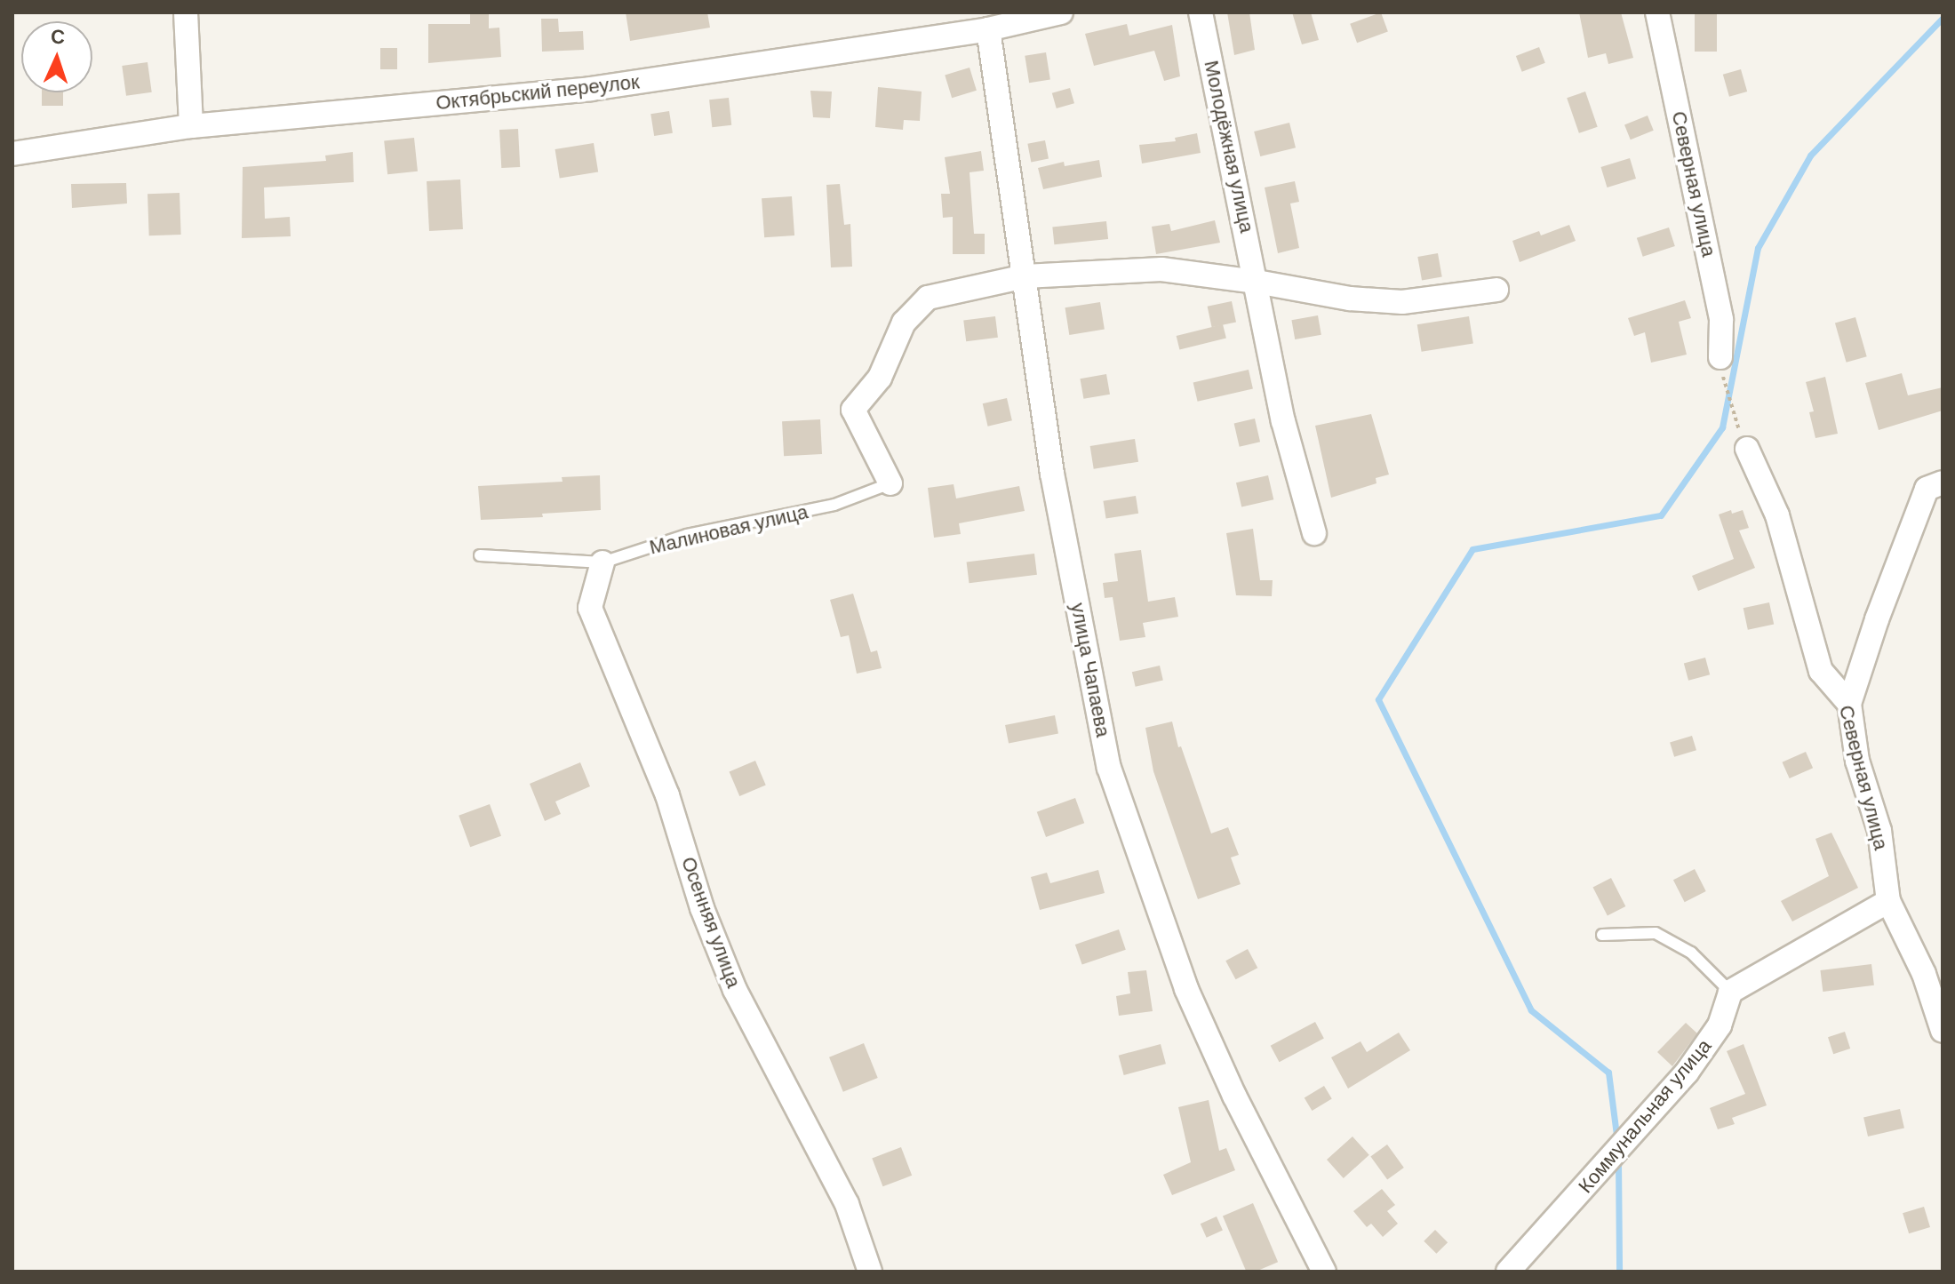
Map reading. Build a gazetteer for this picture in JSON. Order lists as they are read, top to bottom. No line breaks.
{"streets":{"street":["Октябрьский переулок","Молодёжная улица","Северная улица","улица Чапаева","Осенняя улица","Коммунальная улица"],"lane":["Малиновая улица"]},"crossings":[["Октябрьский переулок","улица Чапаева"],["Малиновая улица","Осенняя улица"]],"north":"top"}
